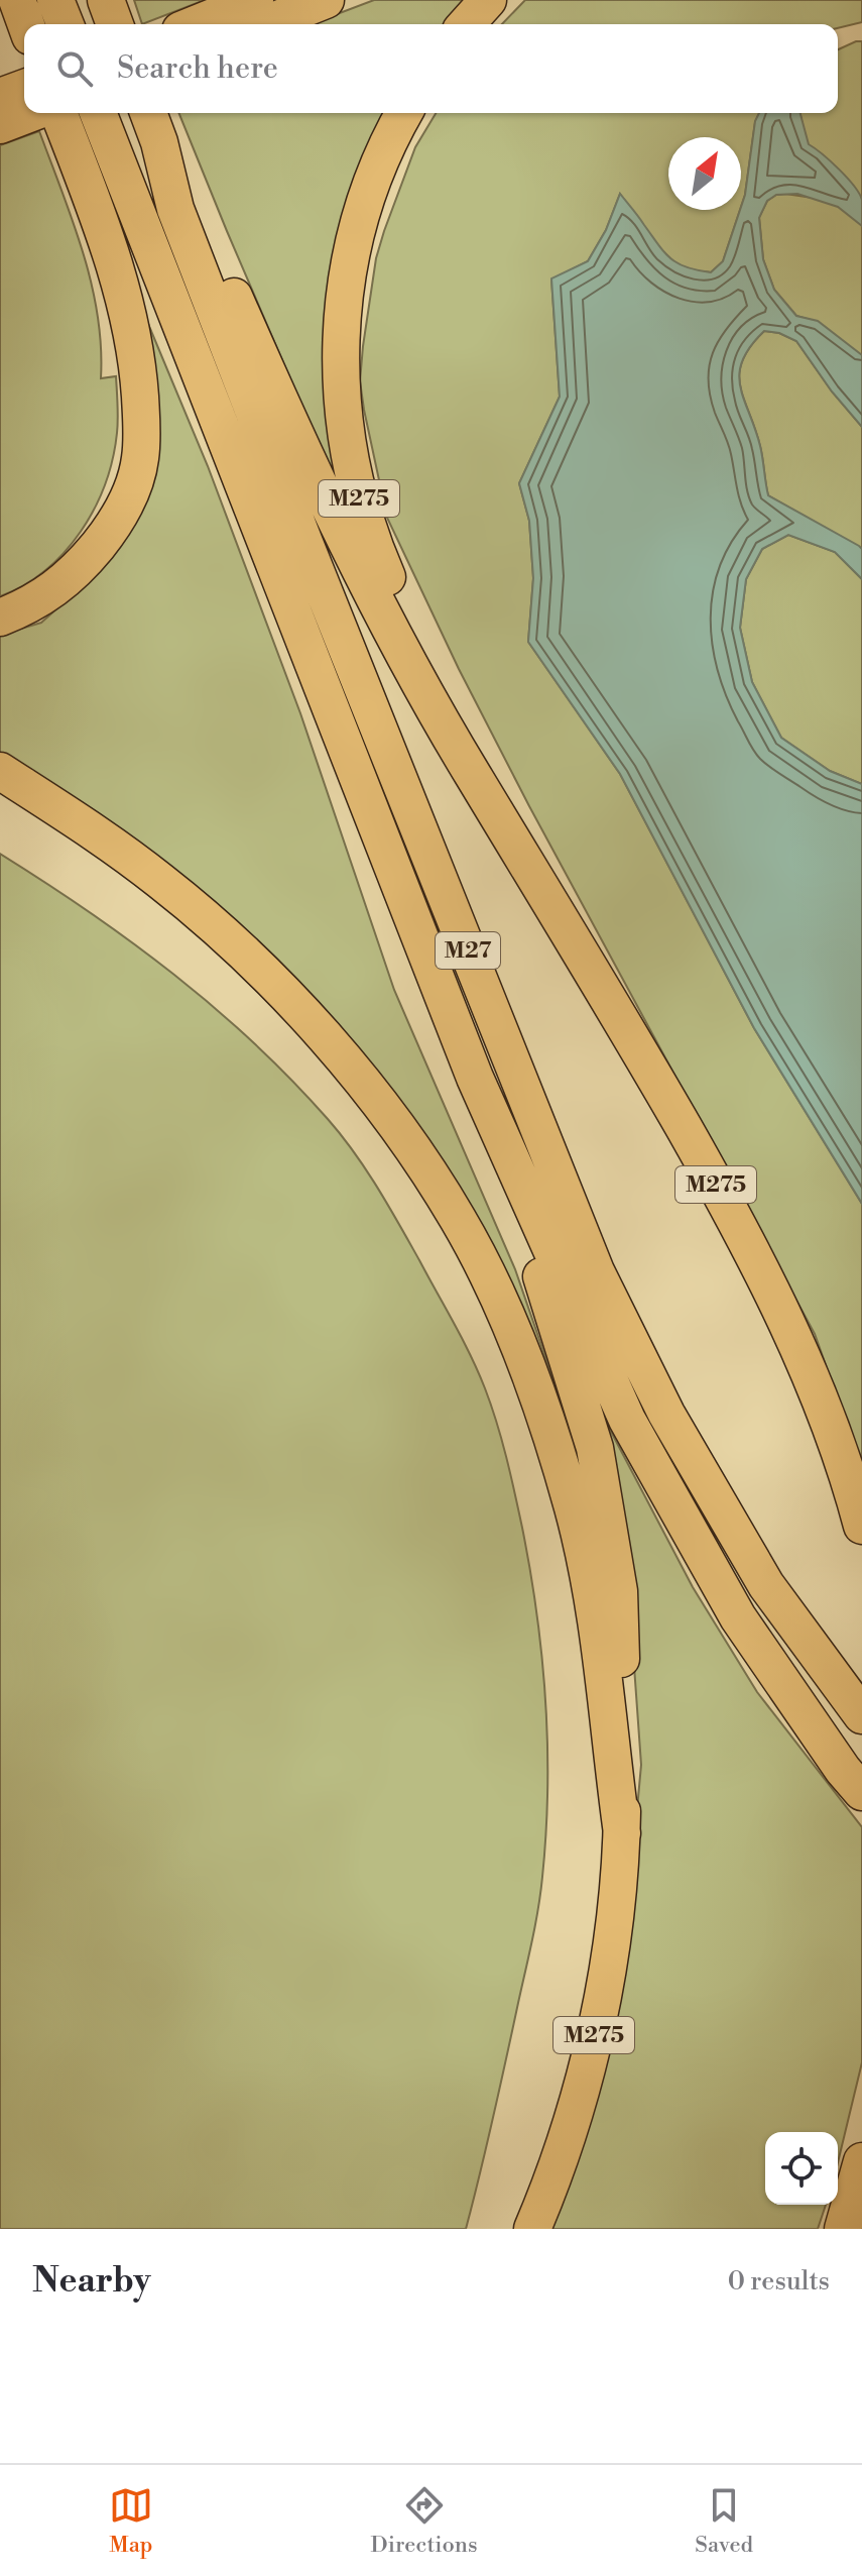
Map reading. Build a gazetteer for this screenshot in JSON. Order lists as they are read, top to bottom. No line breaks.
{"streets":{"highway":["M275","M27"]},"north":"top right","page":{"search":"Search here","heading":["Nearby","0 results"],"nav":["Map","Directions","Saved"]}}
